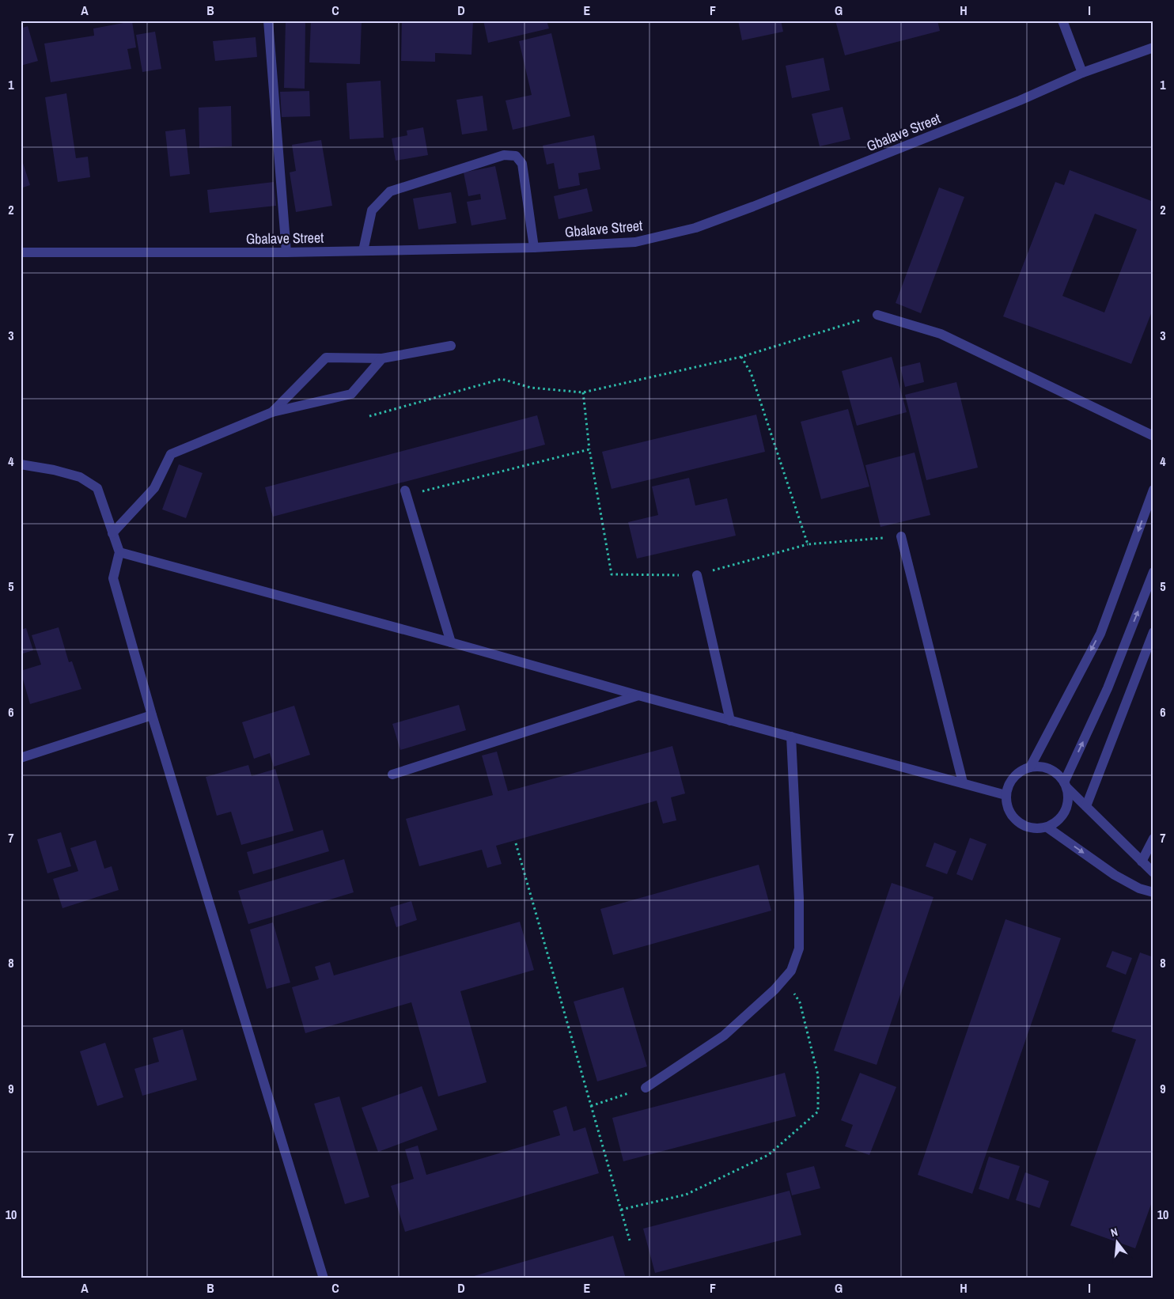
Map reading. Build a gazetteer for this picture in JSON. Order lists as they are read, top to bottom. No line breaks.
{"streets":{"street":["Gbalave Street"]},"north":"top","grid":{"columns":["A","B","C","D","E","F","G","H","I"],"rows":["1","2","3","4","5","6","7","8","9","10"]}}
